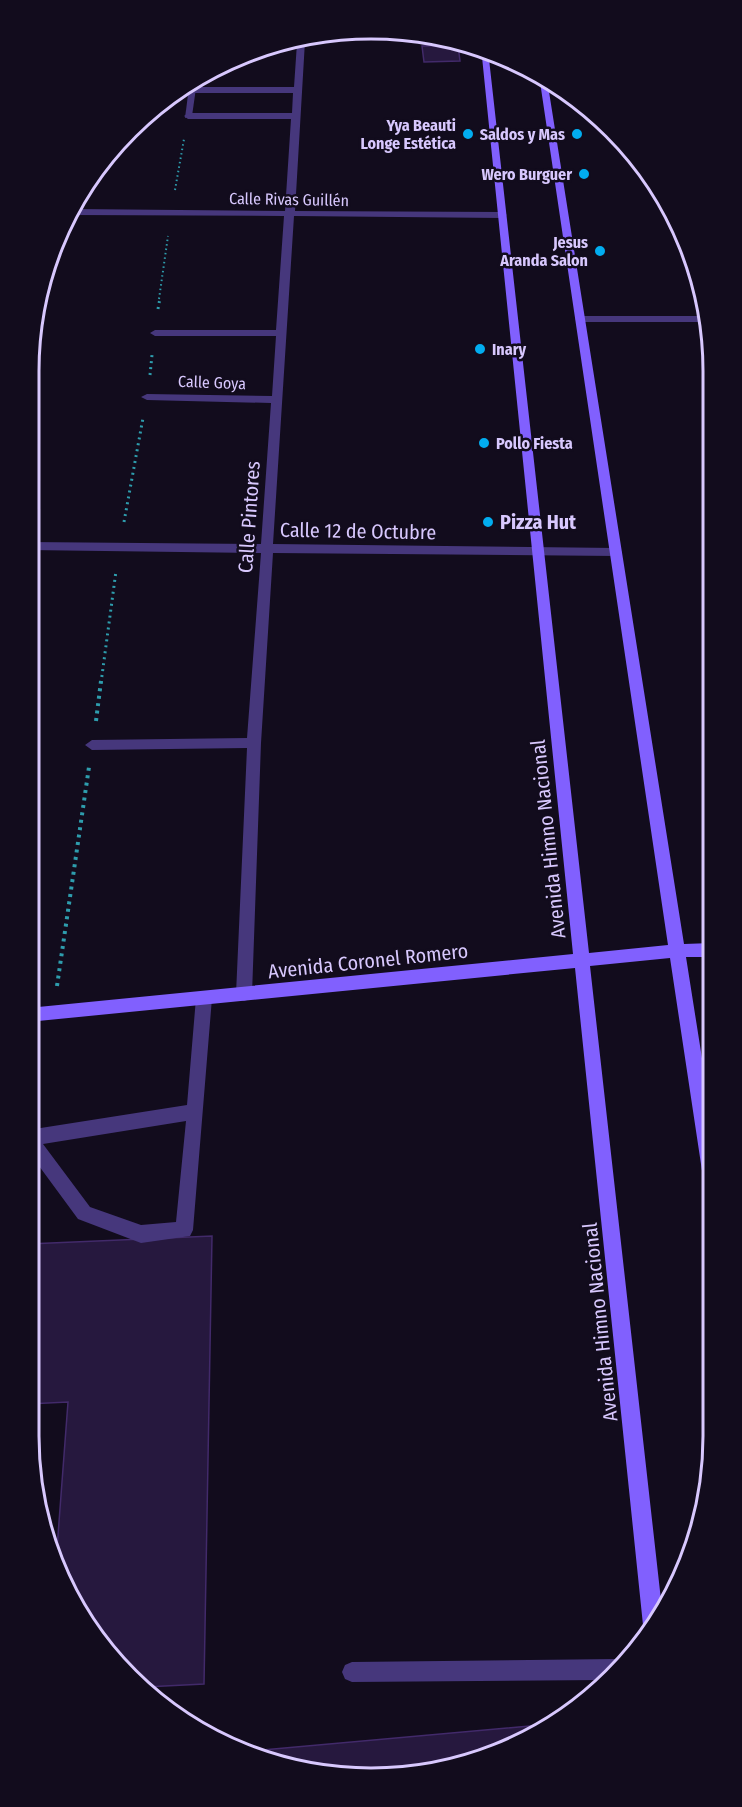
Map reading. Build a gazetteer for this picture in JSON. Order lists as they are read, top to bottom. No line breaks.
{"streets":{"main road":["Avenida Himno Nacional","Avenida Coronel Romero"],"street":["Calle Rivas Guillén","Calle Goya","Calle Pintores","Calle 12 de Octubre"]},"crossings":[["Calle Rivas Guillén","Calle Pintores"],["Calle Rivas Guillén","Avenida Himno Nacional"],["Calle Goya","Calle Pintores"],["Calle Pintores","Calle 12 de Octubre"],["Calle Pintores","Avenida Coronel Romero"],["Calle 12 de Octubre","Avenida Himno Nacional"],["Avenida Himno Nacional","Avenida Coronel Romero"]],"places":["Yya Beauti Longe Estética","Saldos y Mas","Wero Burguer","Jesus Aranda Salon","Inary","Pollo Fiesta","Pizza Hut"]}
